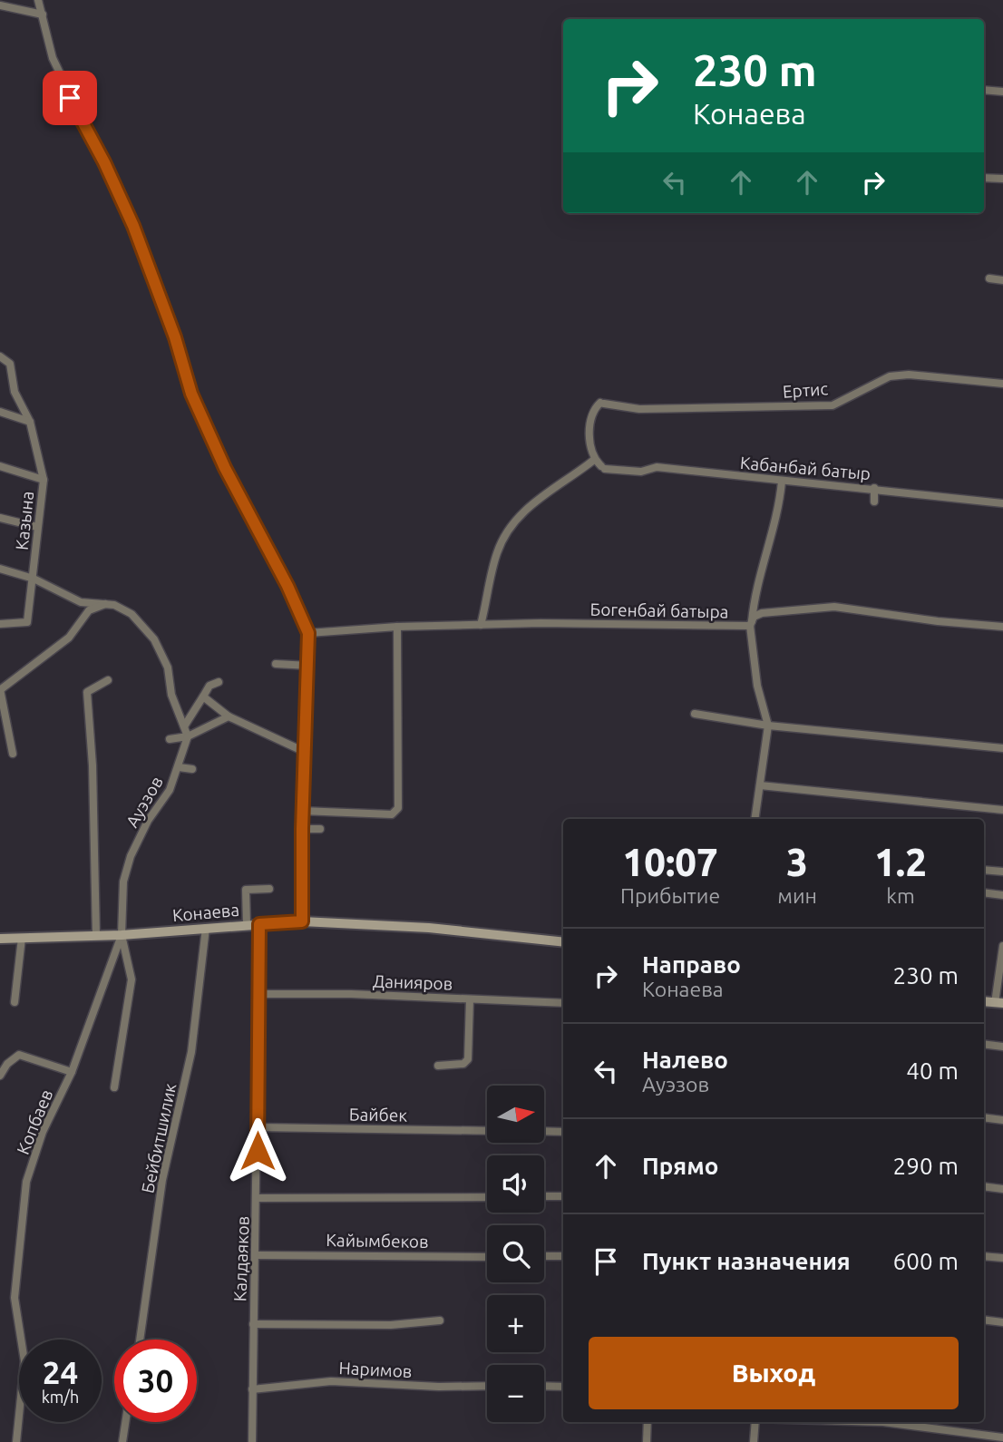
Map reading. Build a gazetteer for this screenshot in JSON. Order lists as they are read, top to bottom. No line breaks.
{"streets":{"main road":["Конаева"],"street":["Ертис","Кабанбай батыр","Казына","Богенбай батыра","Ауэзов","Данияров","Байбек","Копбаев","Бейбитшилик","Кайымбеков","Калдаяков","Наримов"]},"crossings":[["Ертис","Кабанбай батыр"],["Ауэзов","Конаева"],["Ауэзов","Копбаев"],["Конаева","Копбаев"],["Конаева","Бейбитшилик"],["Конаева","Калдаяков"],["Данияров","Калдаяков"],["Байбек","Калдаяков"],["Кайымбеков","Калдаяков"],["Калдаяков","Наримов"]],"north":"right","page":{"turn":["230 m","Конаева"],"eta":["10:07","Прибытие","3","мин","1.2","km"],"list":[{"name":"Направо","note":"Конаева","value":"230 m"},{"name":"Налево","note":"Ауэзов","value":"40 m"},{"name":"Прямо","value":"290 m"},{"name":"Пункт назначения","value":"600 m"}],"map_buttons":["+","−"],"buttons":"Выход","speed":"24 km/h","limit":"30"}}
